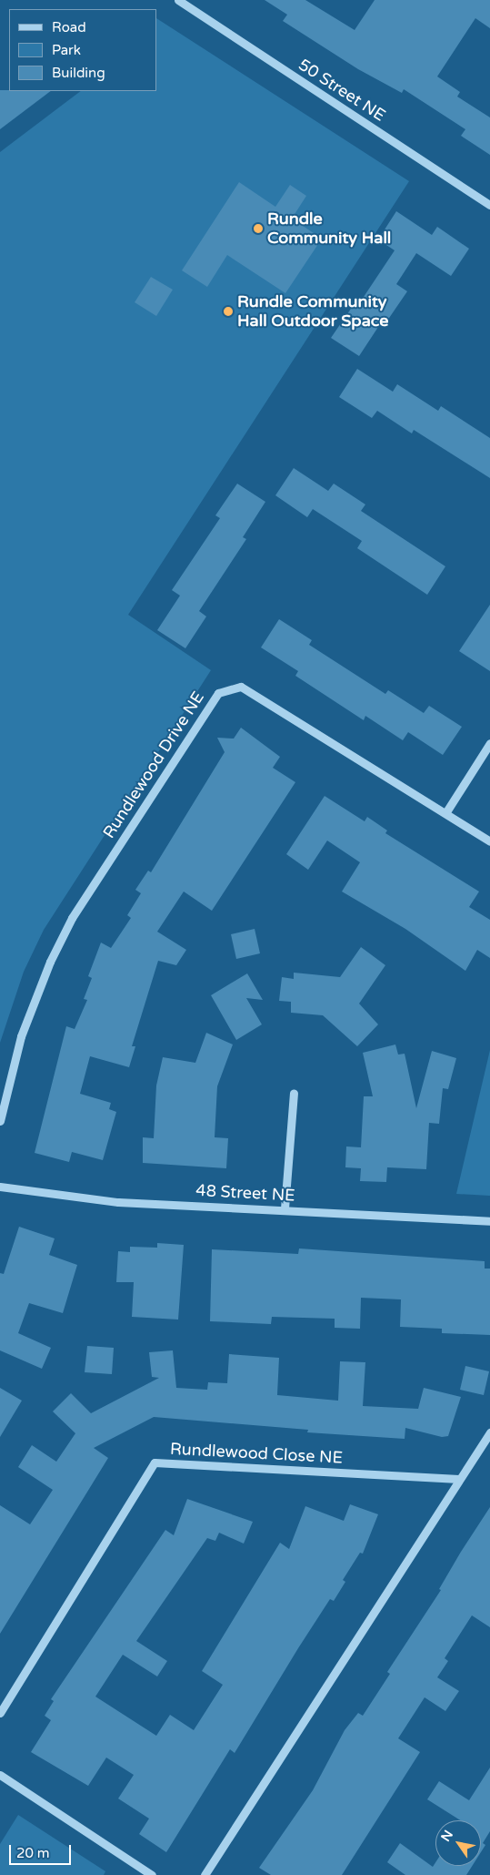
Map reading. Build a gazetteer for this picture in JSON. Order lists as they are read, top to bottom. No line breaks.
{"streets":{"street":["50 Street NE","Rundlewood Drive NE","48 Street NE","Rundlewood Close NE"]},"places":["Rundle Community Hall","Rundle Community Hall Outdoor Space"],"legend":["Road","Park","Building"],"scale_bar":"20 m","north":"top left"}
